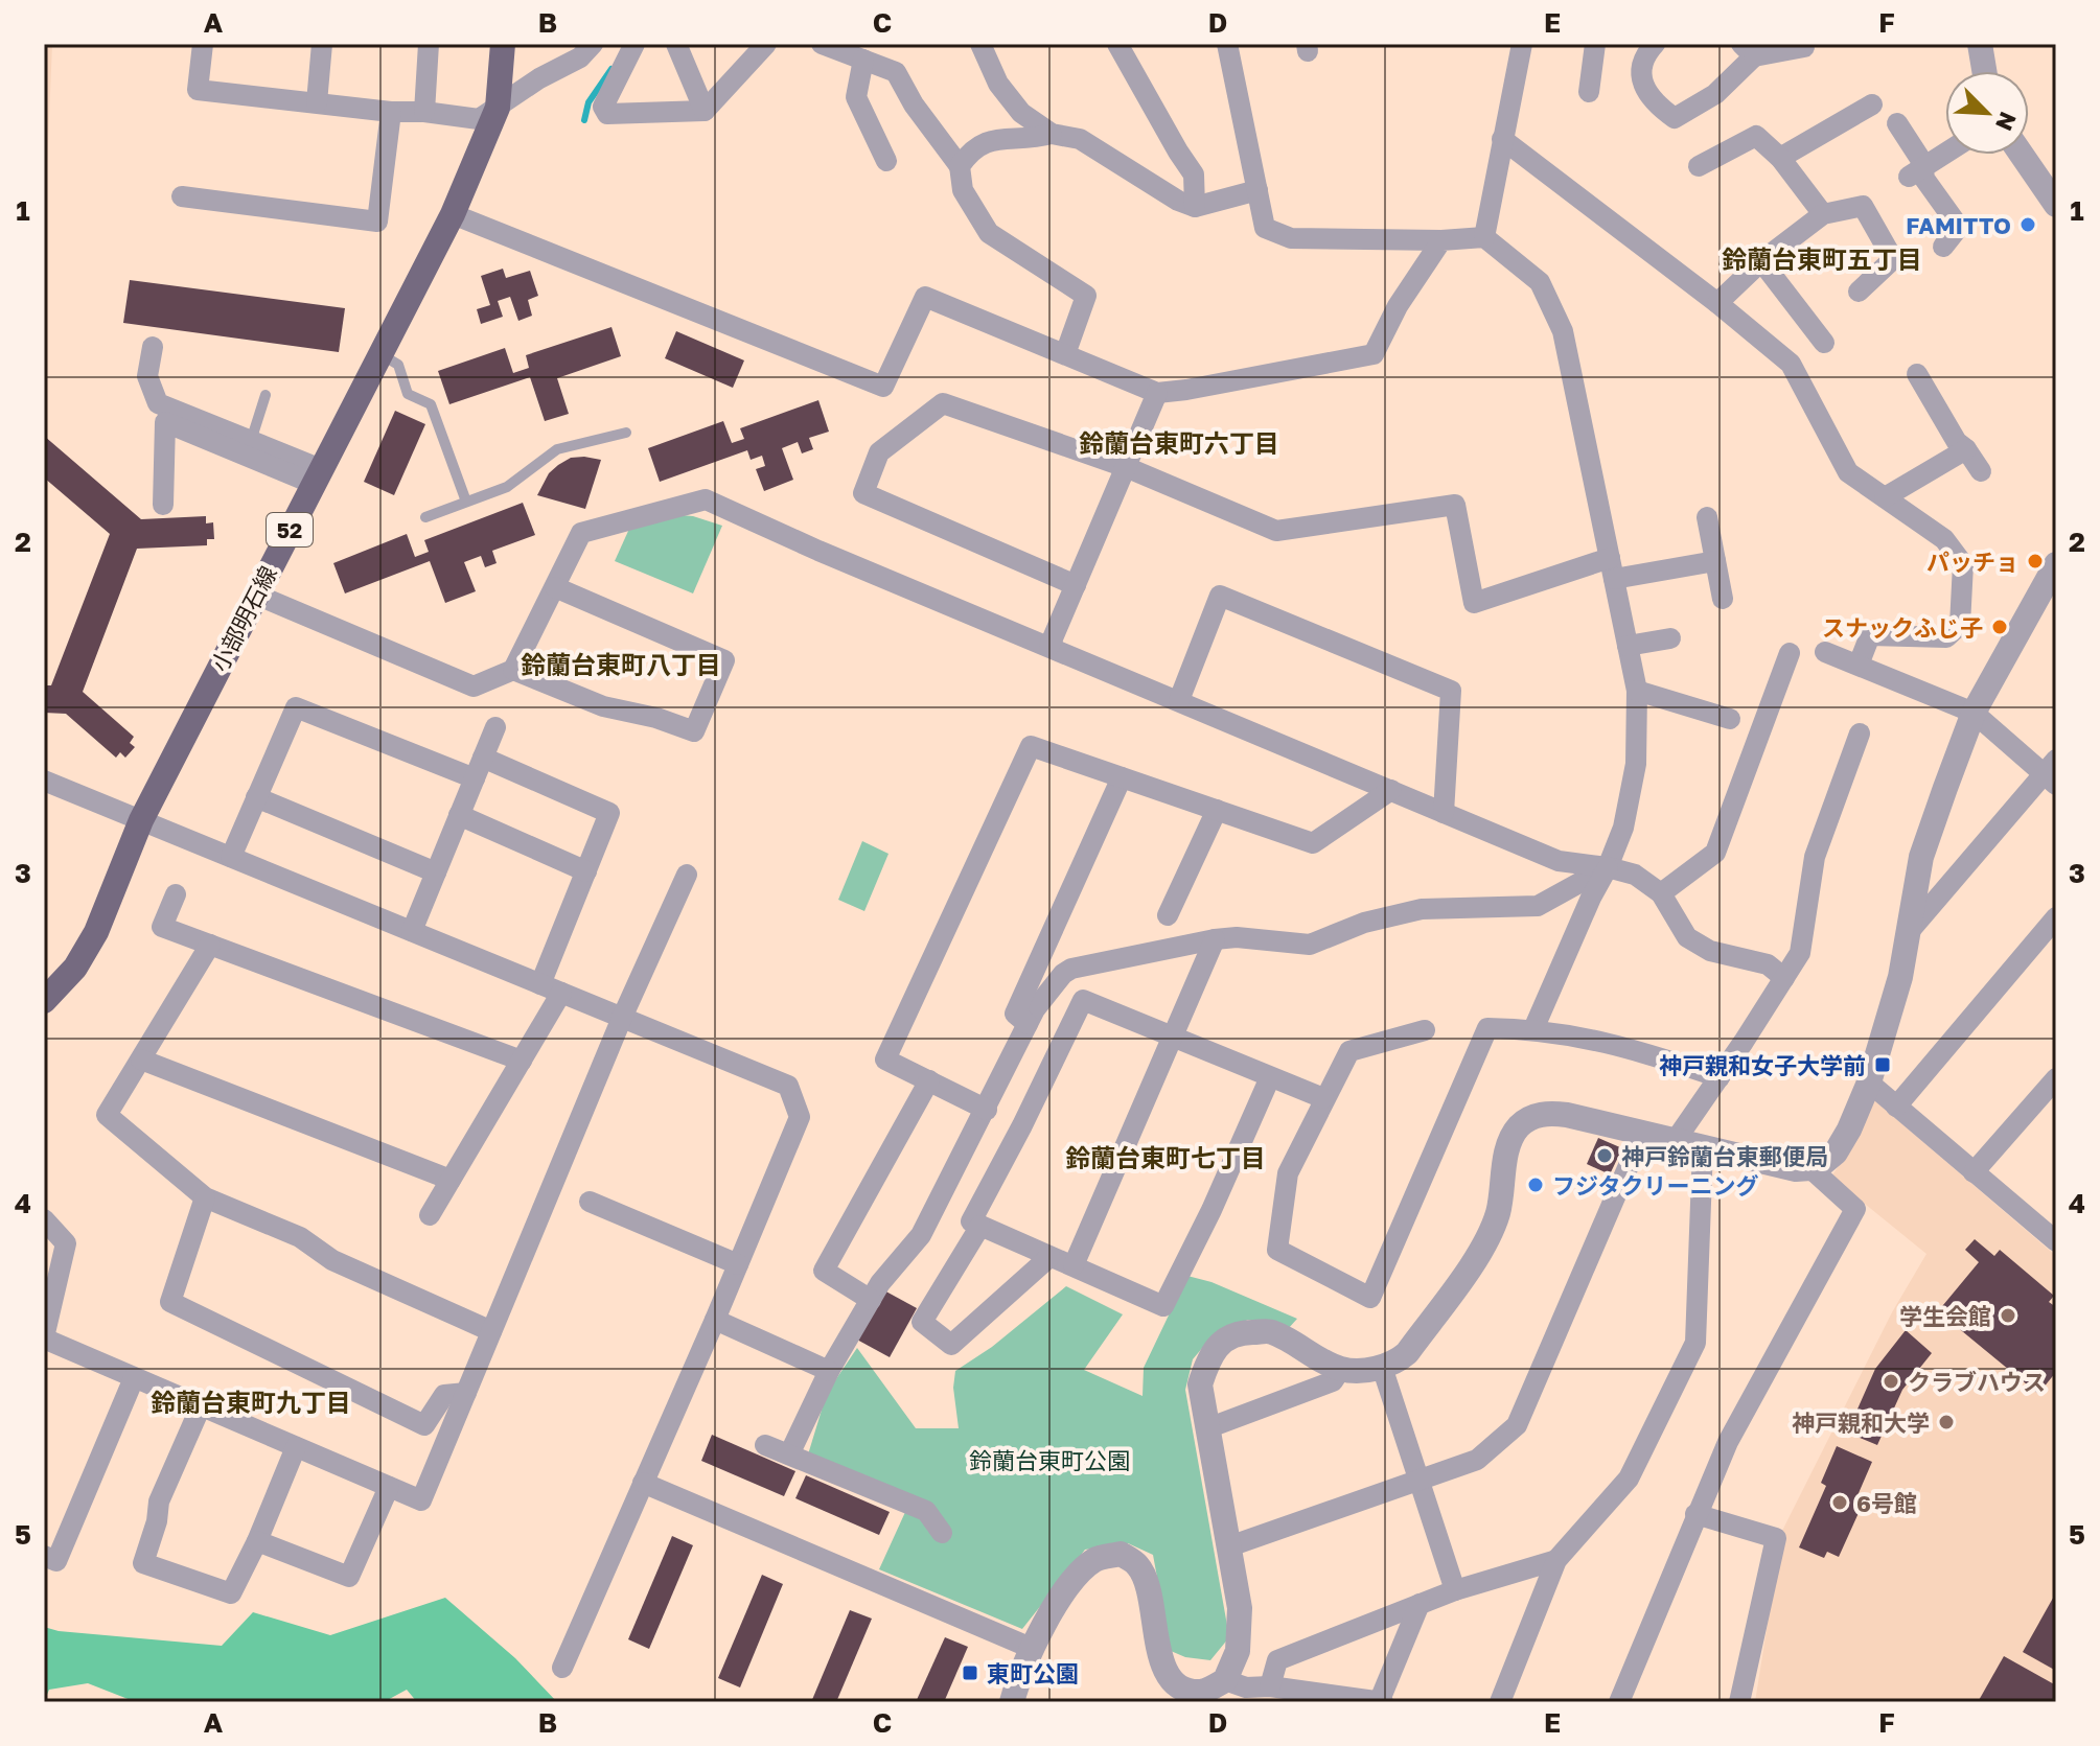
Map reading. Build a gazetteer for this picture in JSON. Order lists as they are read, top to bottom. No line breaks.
{"streets":{"main road":["52","小部明石線"]},"districts":["鈴蘭台東町五丁目","鈴蘭台東町六丁目","鈴蘭台東町八丁目","鈴蘭台東町七丁目","鈴蘭台東町九丁目"],"parks":["鈴蘭台東町公園"],"places":{"other":["FAMITTO","パッチョ","スナックふじ子","神戸鈴蘭台東郵便局","フジタクリーニング","学生会館","クラブハウス","神戸親和大学","6号館"],"transit":["神戸親和女子大学前","東町公園"]},"north":"bottom right","grid":{"columns":["A","B","C","D","E","F"],"rows":["1","2","3","4","5"]}}
